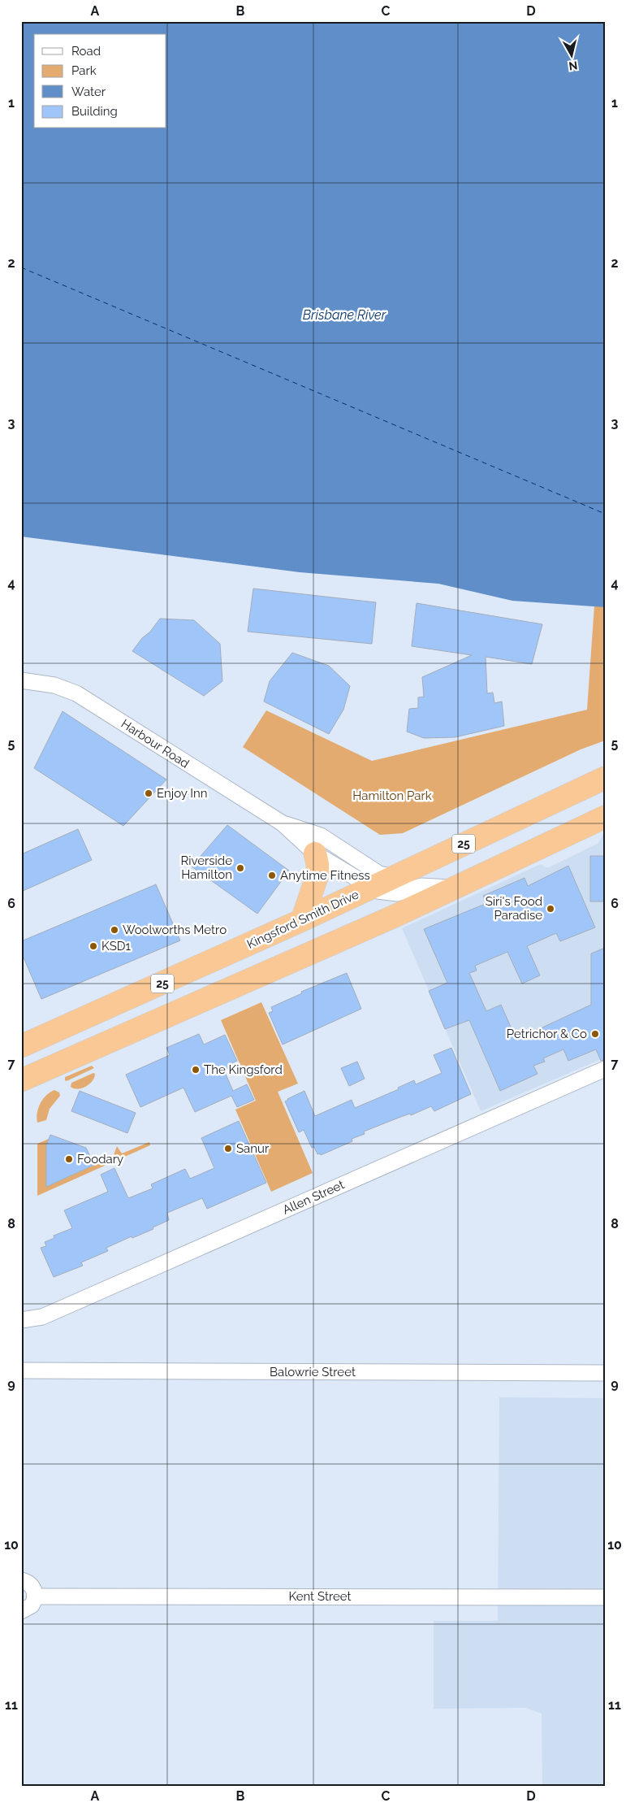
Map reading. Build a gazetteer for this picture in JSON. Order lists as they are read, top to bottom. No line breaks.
{"streets":{"highway":["25","Kingsford Smith Drive"],"street":["Harbour Road","Allen Street","Balowrie Street","Kent Street"]},"crossings":[["Harbour Road","Kingsford Smith Drive"]],"water":["Brisbane River"],"parks":["Hamilton Park"],"places":["Enjoy Inn","Riverside Hamilton","Anytime Fitness","Siri's Food Paradise","Woolworths Metro","KSD1","Petrichor & Co","The Kingsford","Sanur","Foodary"],"legend":["Road","Park","Water","Building"],"north":"bottom","grid":{"columns":["A","B","C","D"],"rows":["1","2","3","4","5","6","7","8","9","10","11"]}}
